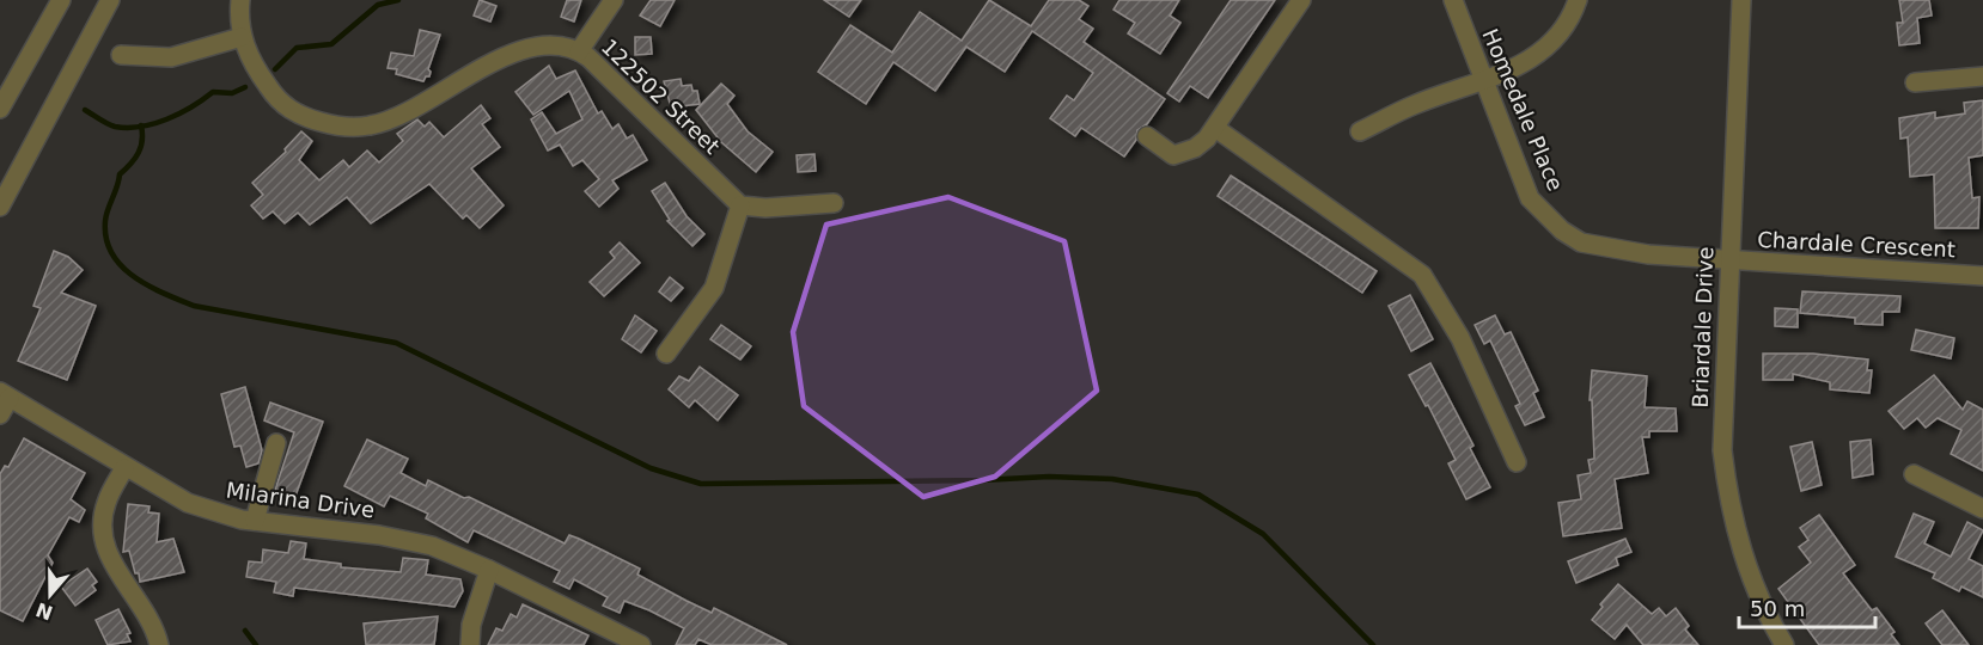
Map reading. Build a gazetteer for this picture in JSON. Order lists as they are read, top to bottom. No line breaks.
{"streets":{"street":["122502 Street","Homedale Place","Chardale Crescent","Briardale Drive","Milarina Drive"]},"crossings":[["Homedale Place","Chardale Crescent"],["Homedale Place","Briardale Drive"],["Chardale Crescent","Briardale Drive"]],"scale_bar":"50 m","north":"bottom"}
